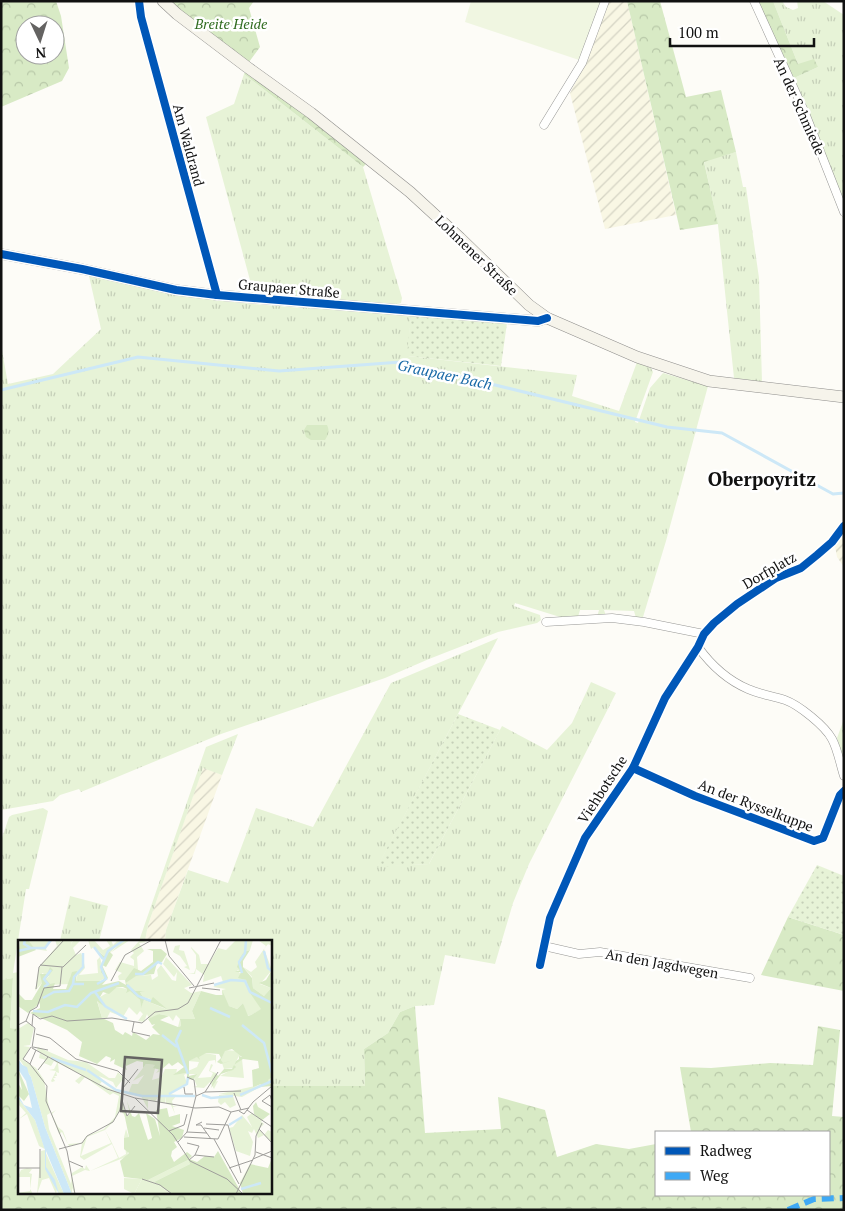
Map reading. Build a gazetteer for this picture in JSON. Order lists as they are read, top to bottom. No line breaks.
{"streets":{"main road":["Lohmener Straße"],"street":["An der Schmiede","Am Waldrand","Graupaer Straße","Dorfplatz","Viehbotsche","An der Rysselkuppe","An den Jagdwegen"]},"crossings":[["Am Waldrand","Graupaer Straße"],["Lohmener Straße","Graupaer Straße"],["Dorfplatz","Viehbotsche"],["Viehbotsche","An der Rysselkuppe"],["Viehbotsche","An den Jagdwegen"]],"districts":["Oberpoyritz"],"water":["Graupaer Bach"],"parks":["Breite Heide"],"legend":["Radweg","Weg"],"scale_bar":"100 m","north":"bottom"}
